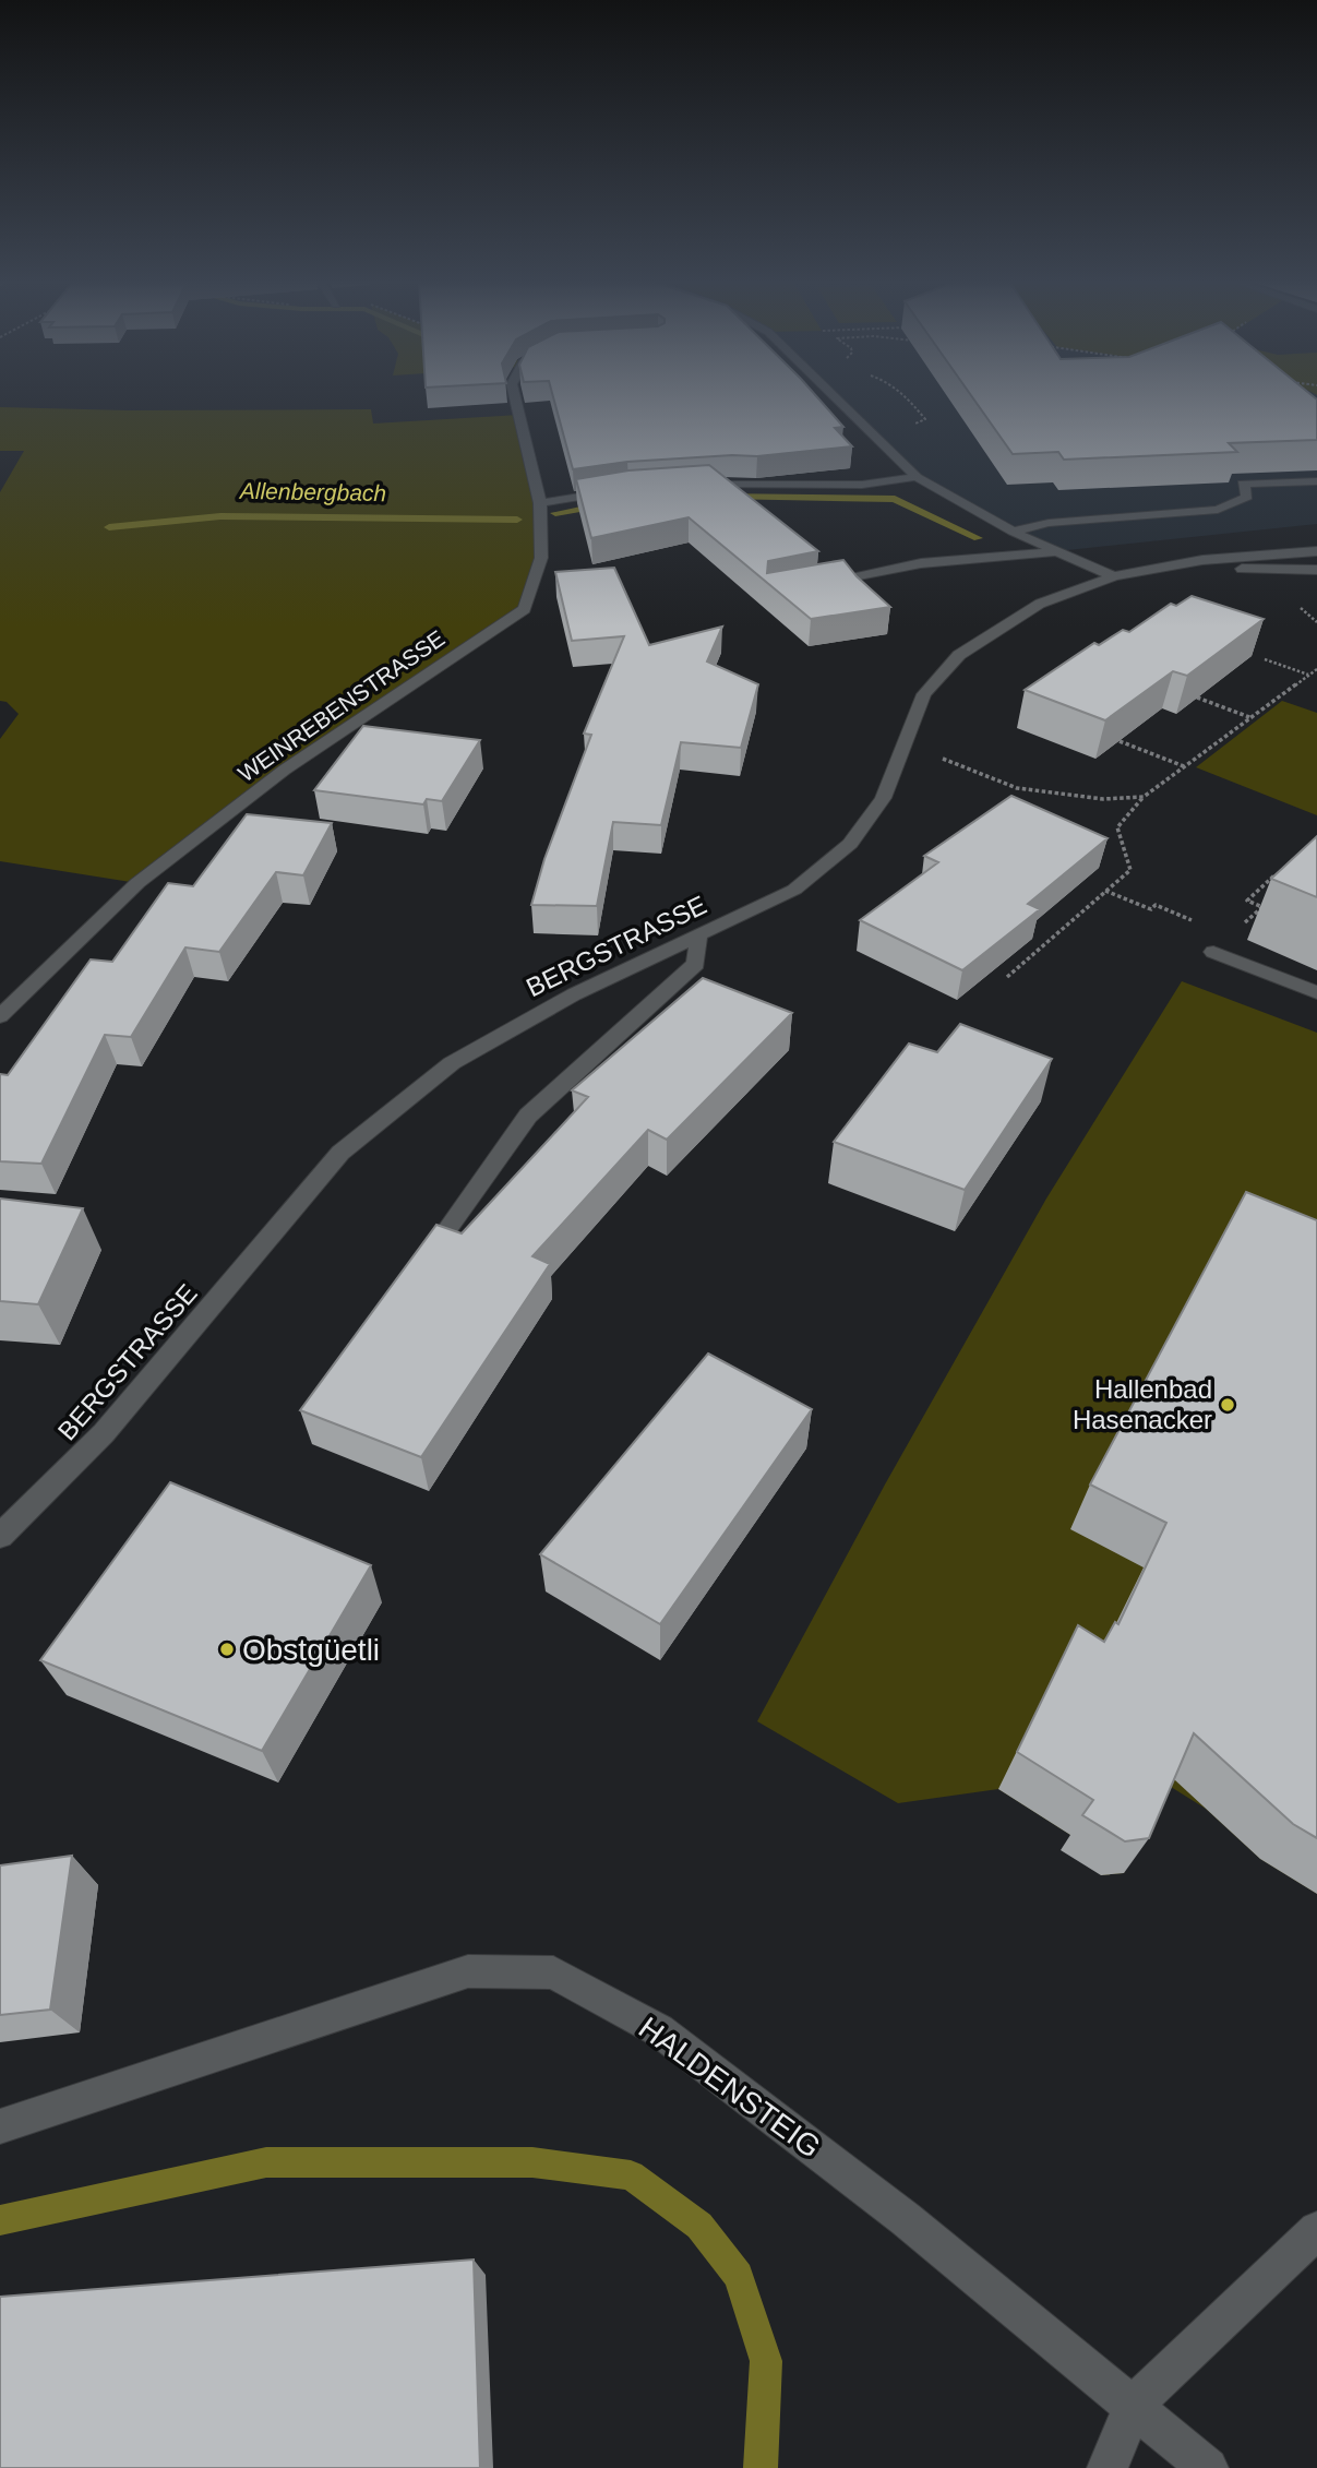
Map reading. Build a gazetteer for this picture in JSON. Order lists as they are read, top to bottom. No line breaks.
{"streets":{"street":["WEINREBENSTRASSE","BERGSTRASSE","HALDENSTEIG"]},"water":["Allenbergbach"],"places":["Hallenbad Hasenacker","Obstgüetli"]}
